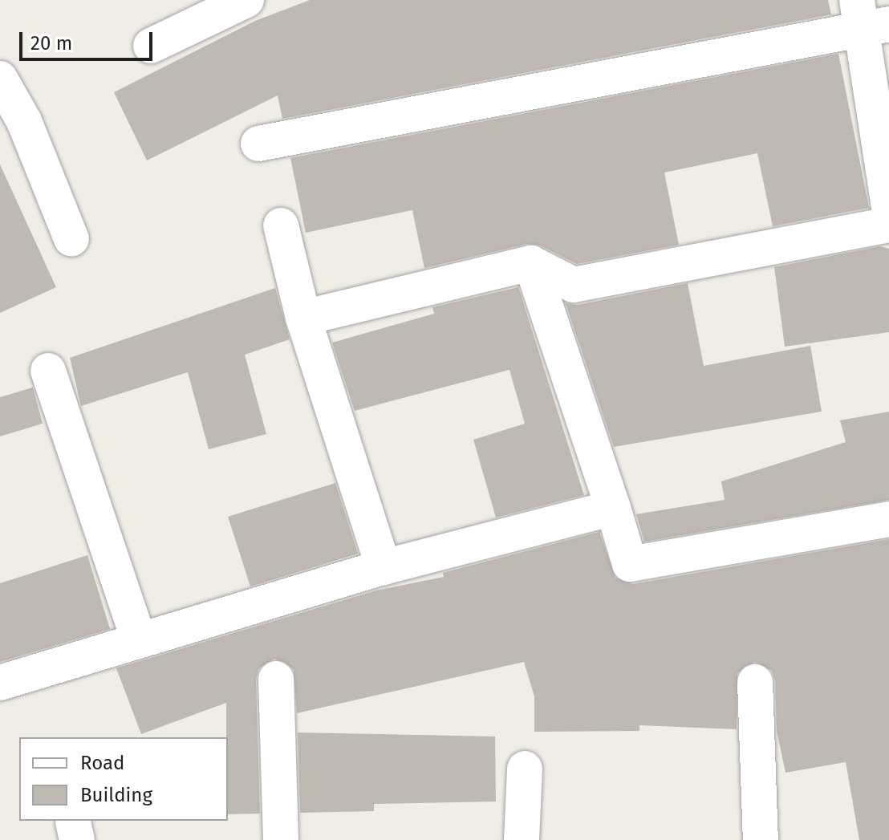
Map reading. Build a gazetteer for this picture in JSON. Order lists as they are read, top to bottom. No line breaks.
{"legend":["Road","Building"],"scale_bar":"20 m"}
